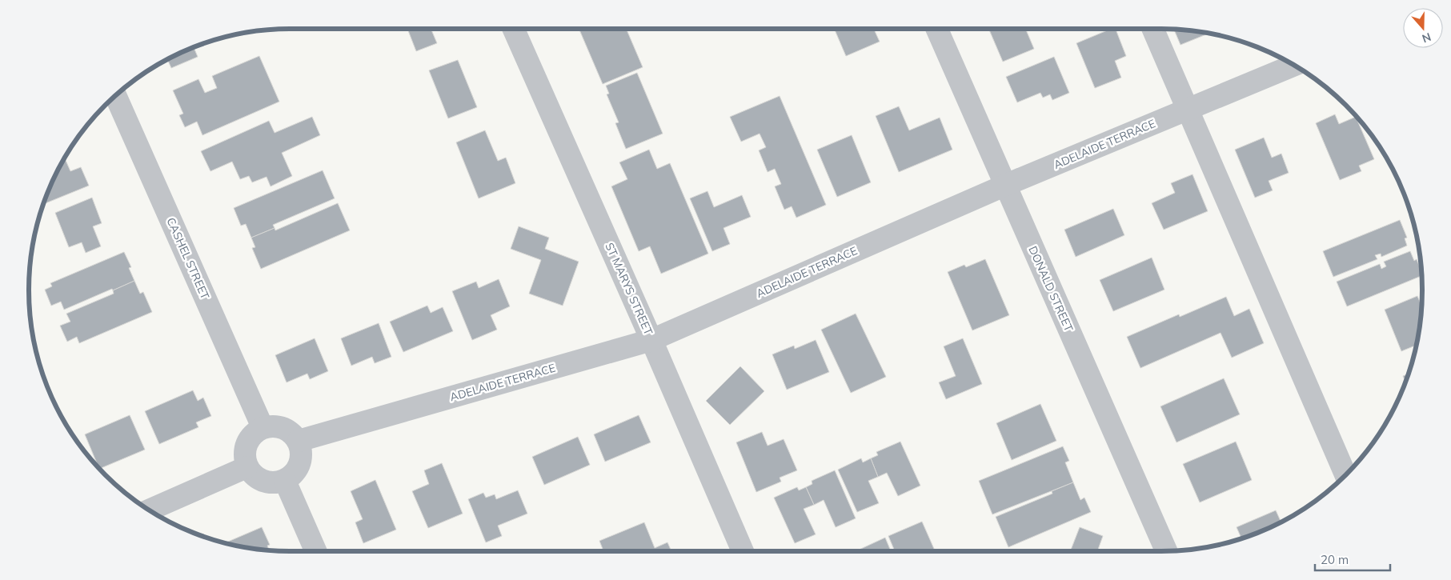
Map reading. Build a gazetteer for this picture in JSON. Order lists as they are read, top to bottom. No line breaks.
{"streets":{"street":["ADELAIDE TERRACE","CASHEL STREET","ST MARYS STREET","DONALD STREET"]},"crossings":[["ADELAIDE TERRACE","CASHEL STREET"],["ADELAIDE TERRACE","ST MARYS STREET"],["ADELAIDE TERRACE","DONALD STREET"]],"scale_bar":"20 m","north":"bottom"}
